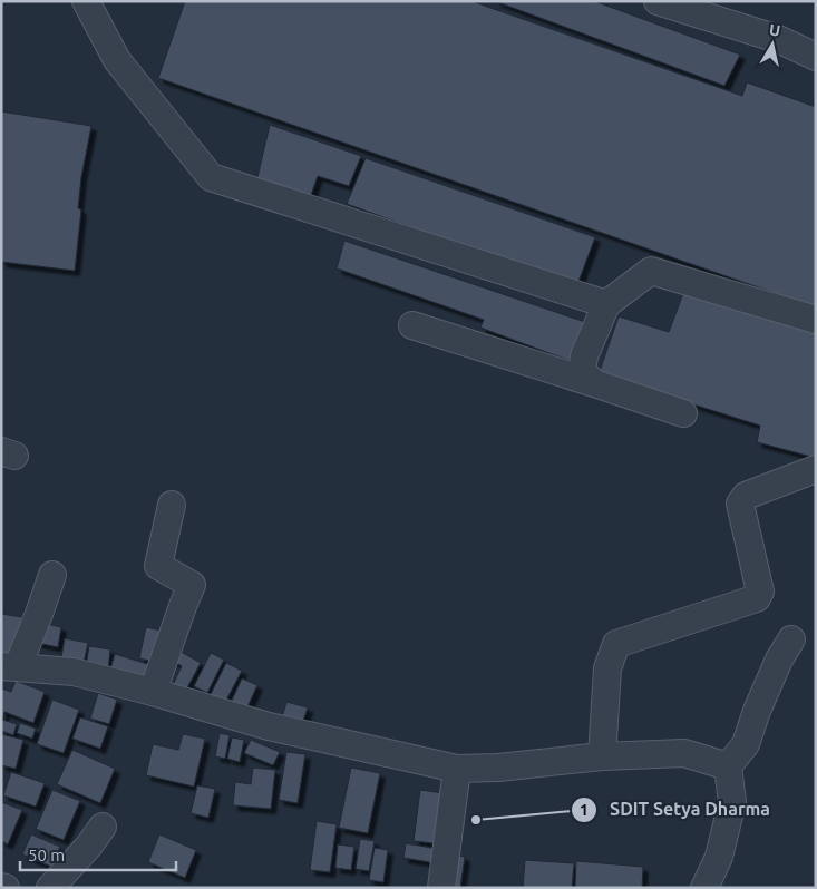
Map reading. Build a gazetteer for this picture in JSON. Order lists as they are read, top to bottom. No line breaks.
{"places":["SDIT Setya Dharma"],"scale_bar":"50 m","north":"top"}
